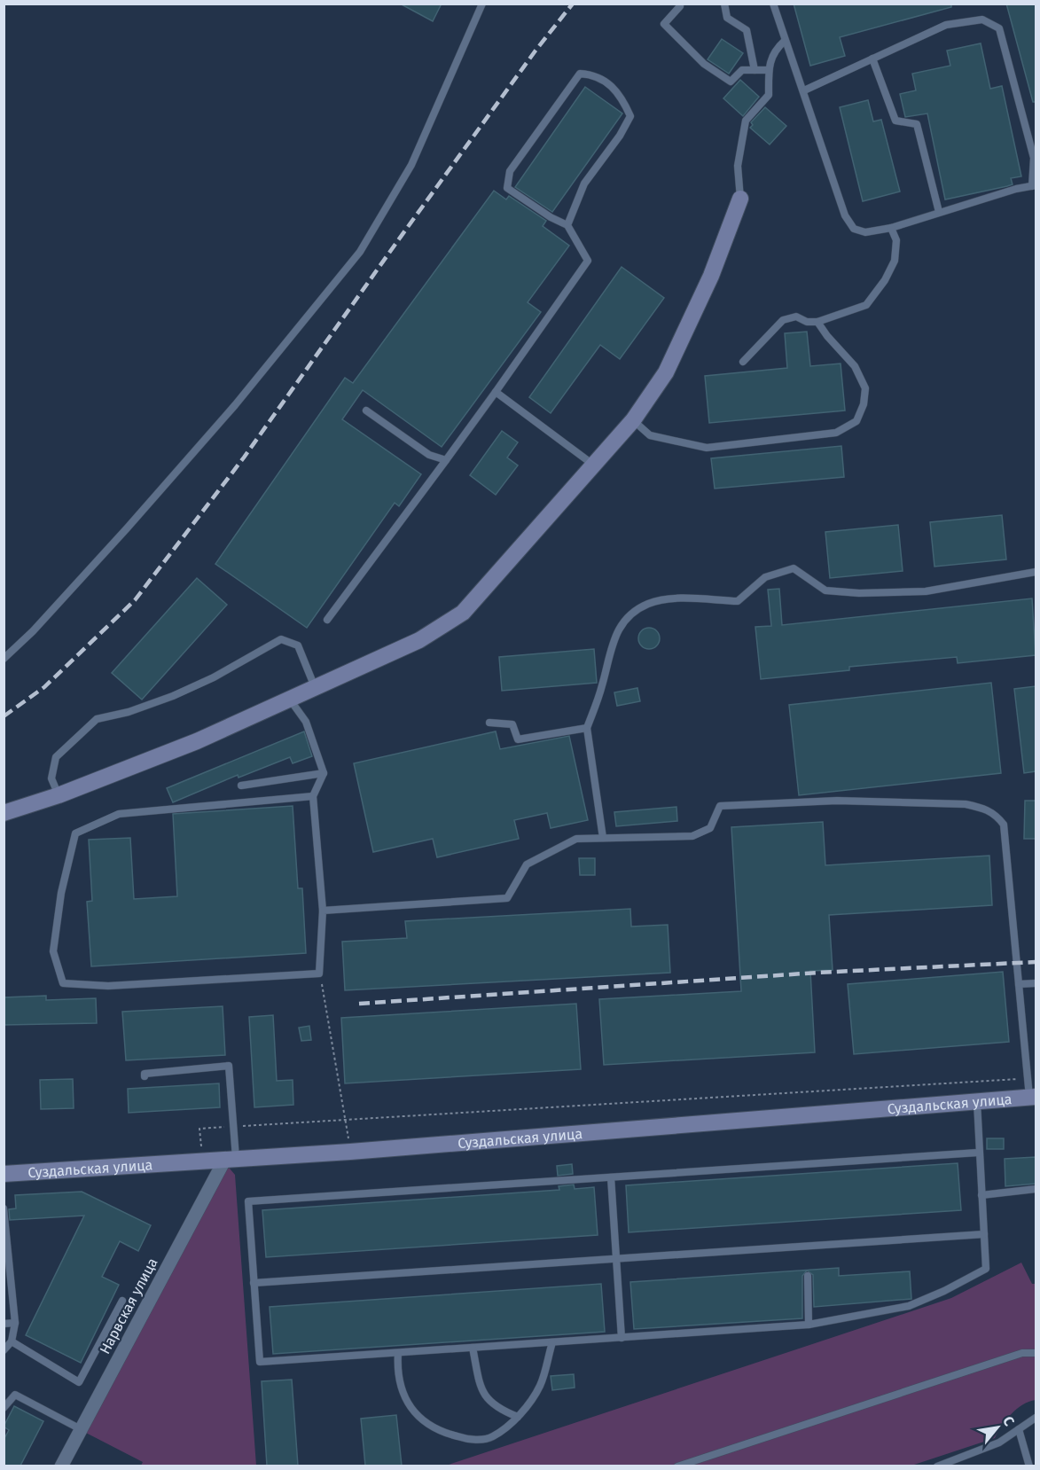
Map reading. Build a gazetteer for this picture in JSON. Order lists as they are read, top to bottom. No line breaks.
{"streets":{"main road":["Суздальская улица"],"street":["Нарвская улица"]},"crossings":[["Суздальская улица","Нарвская улица"]],"north":"top right"}
